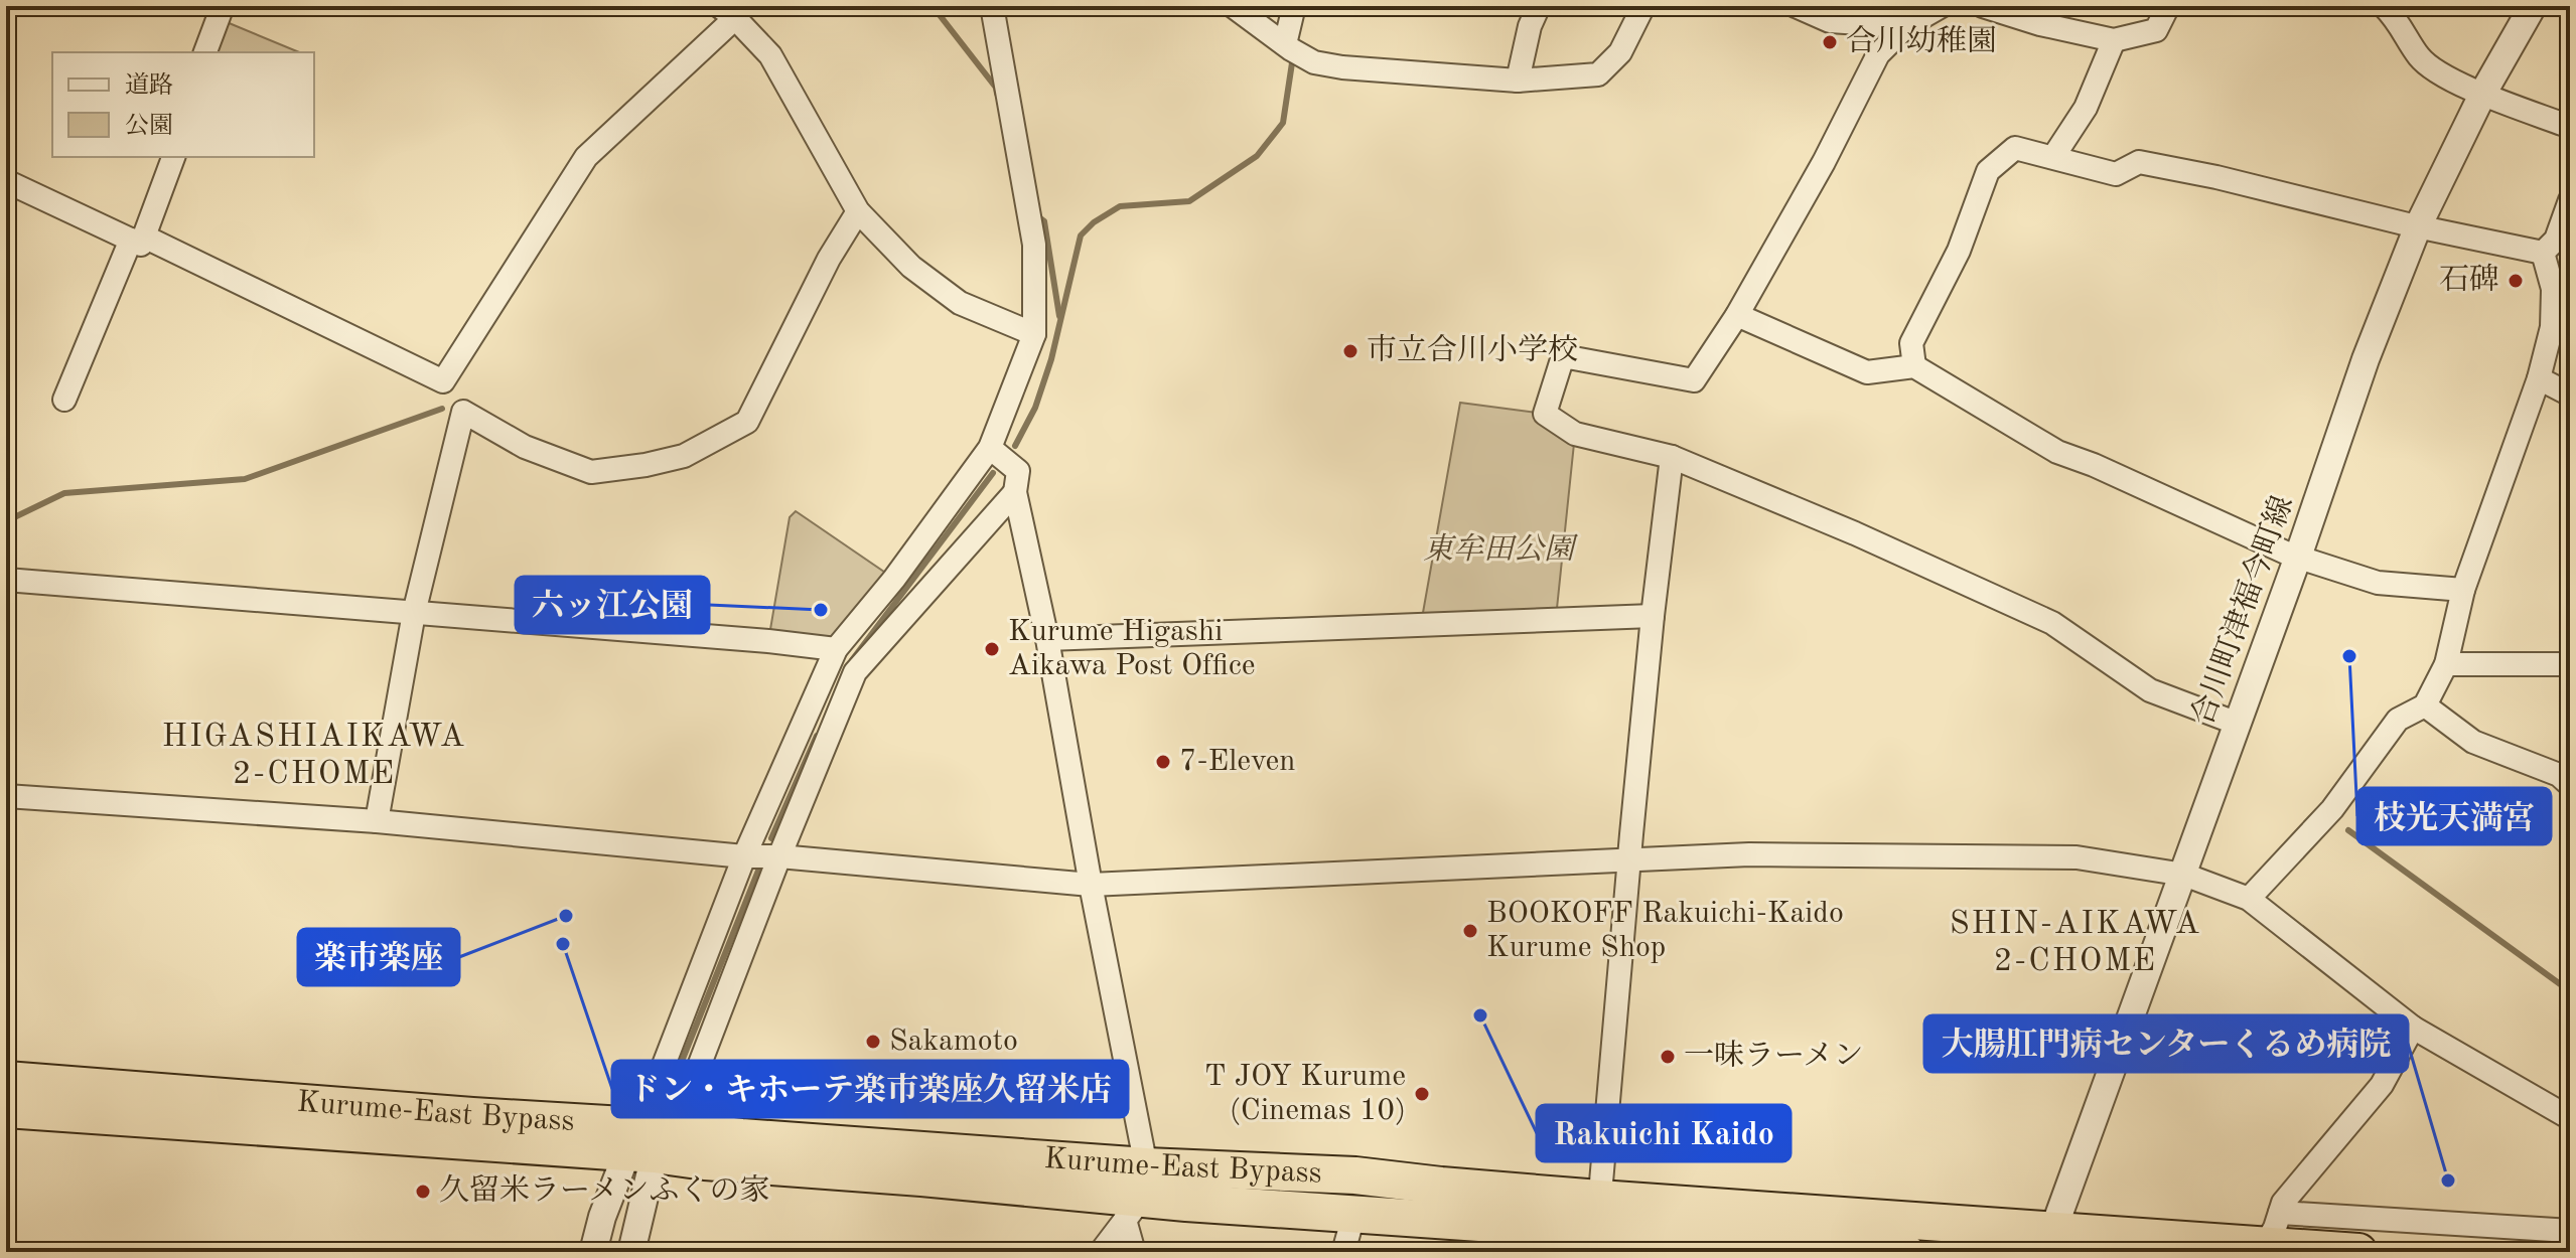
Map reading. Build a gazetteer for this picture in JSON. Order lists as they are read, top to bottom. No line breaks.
{"streets":{"highway":["Kurume-East Bypass"],"street":["合川町津福今町線"]},"crossings":[["合川町津福今町線","Kurume-East Bypass"]],"districts":["HIGASHIAIKAWA 2-CHOME","SHIN-AIKAWA 2-CHOME"],"parks":["東牟田公園"],"places":["合川幼稚園","石碑","市立合川小学校","六ッ江公園","Kurume Higashi Aikawa Post Office","枝光天満宮","7-Eleven","楽市楽座","BOOKOFF Rakuichi-Kaido Kurume Shop","ドン・キホーテ楽市楽座久留米店","Rakuichi Kaido","Sakamoto","一味ラーメン","T JOY Kurume (Cinemas 10)","大腸肛門病センターくるめ病院","久留米ラーメンふくの家"],"legend":["道路","公園"]}
